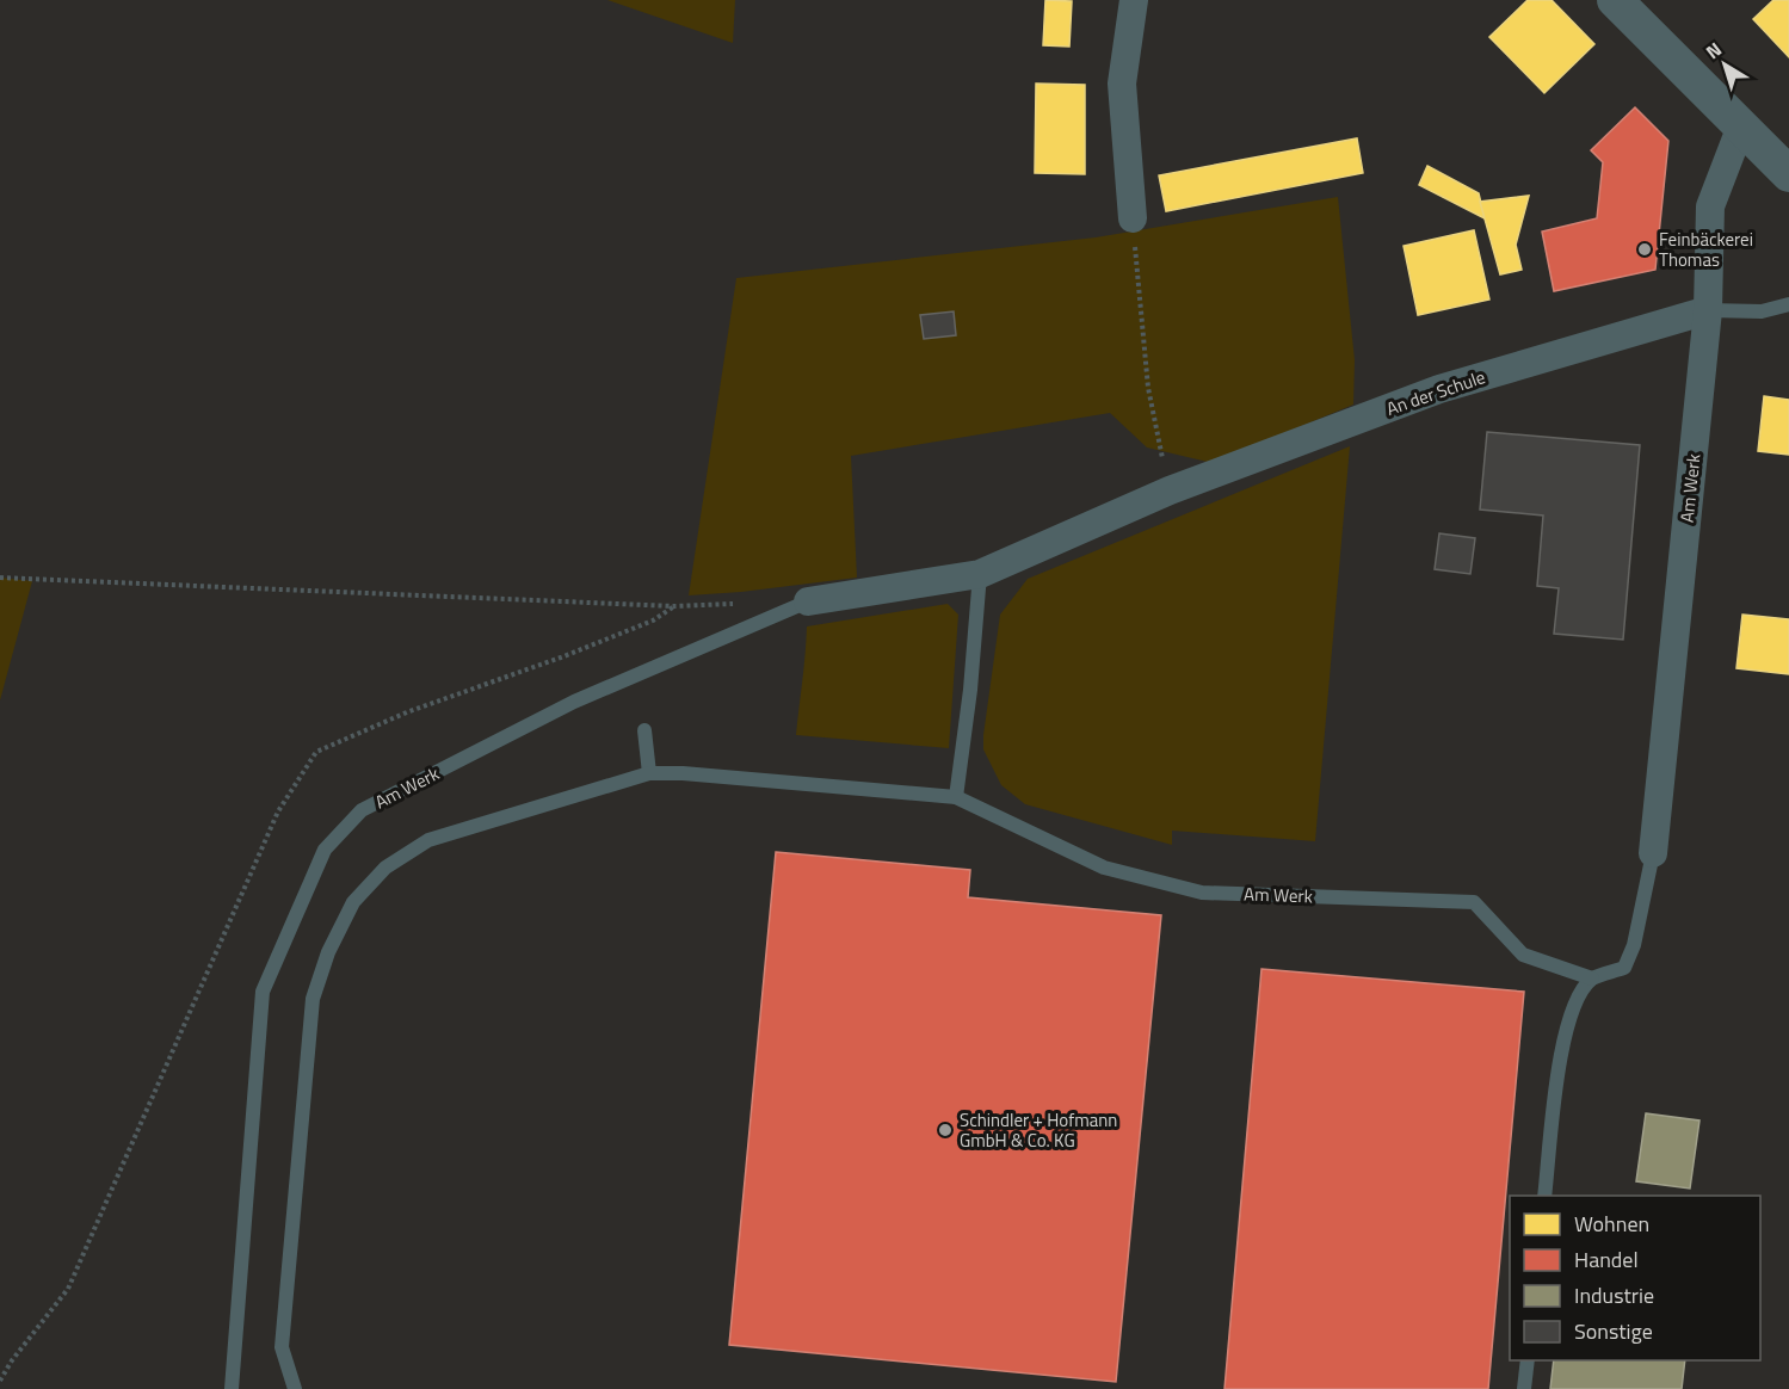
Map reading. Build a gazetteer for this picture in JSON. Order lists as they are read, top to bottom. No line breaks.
{"streets":{"street":["An der Schule","Am Werk"]},"crossings":[["An der Schule","Am Werk"]],"places":["Feinbäckerei Thomas","Schindler + Hofmann GmbH & Co. KG"],"legend":["Wohnen","Handel","Industrie","Sonstige"],"north":"top left"}
